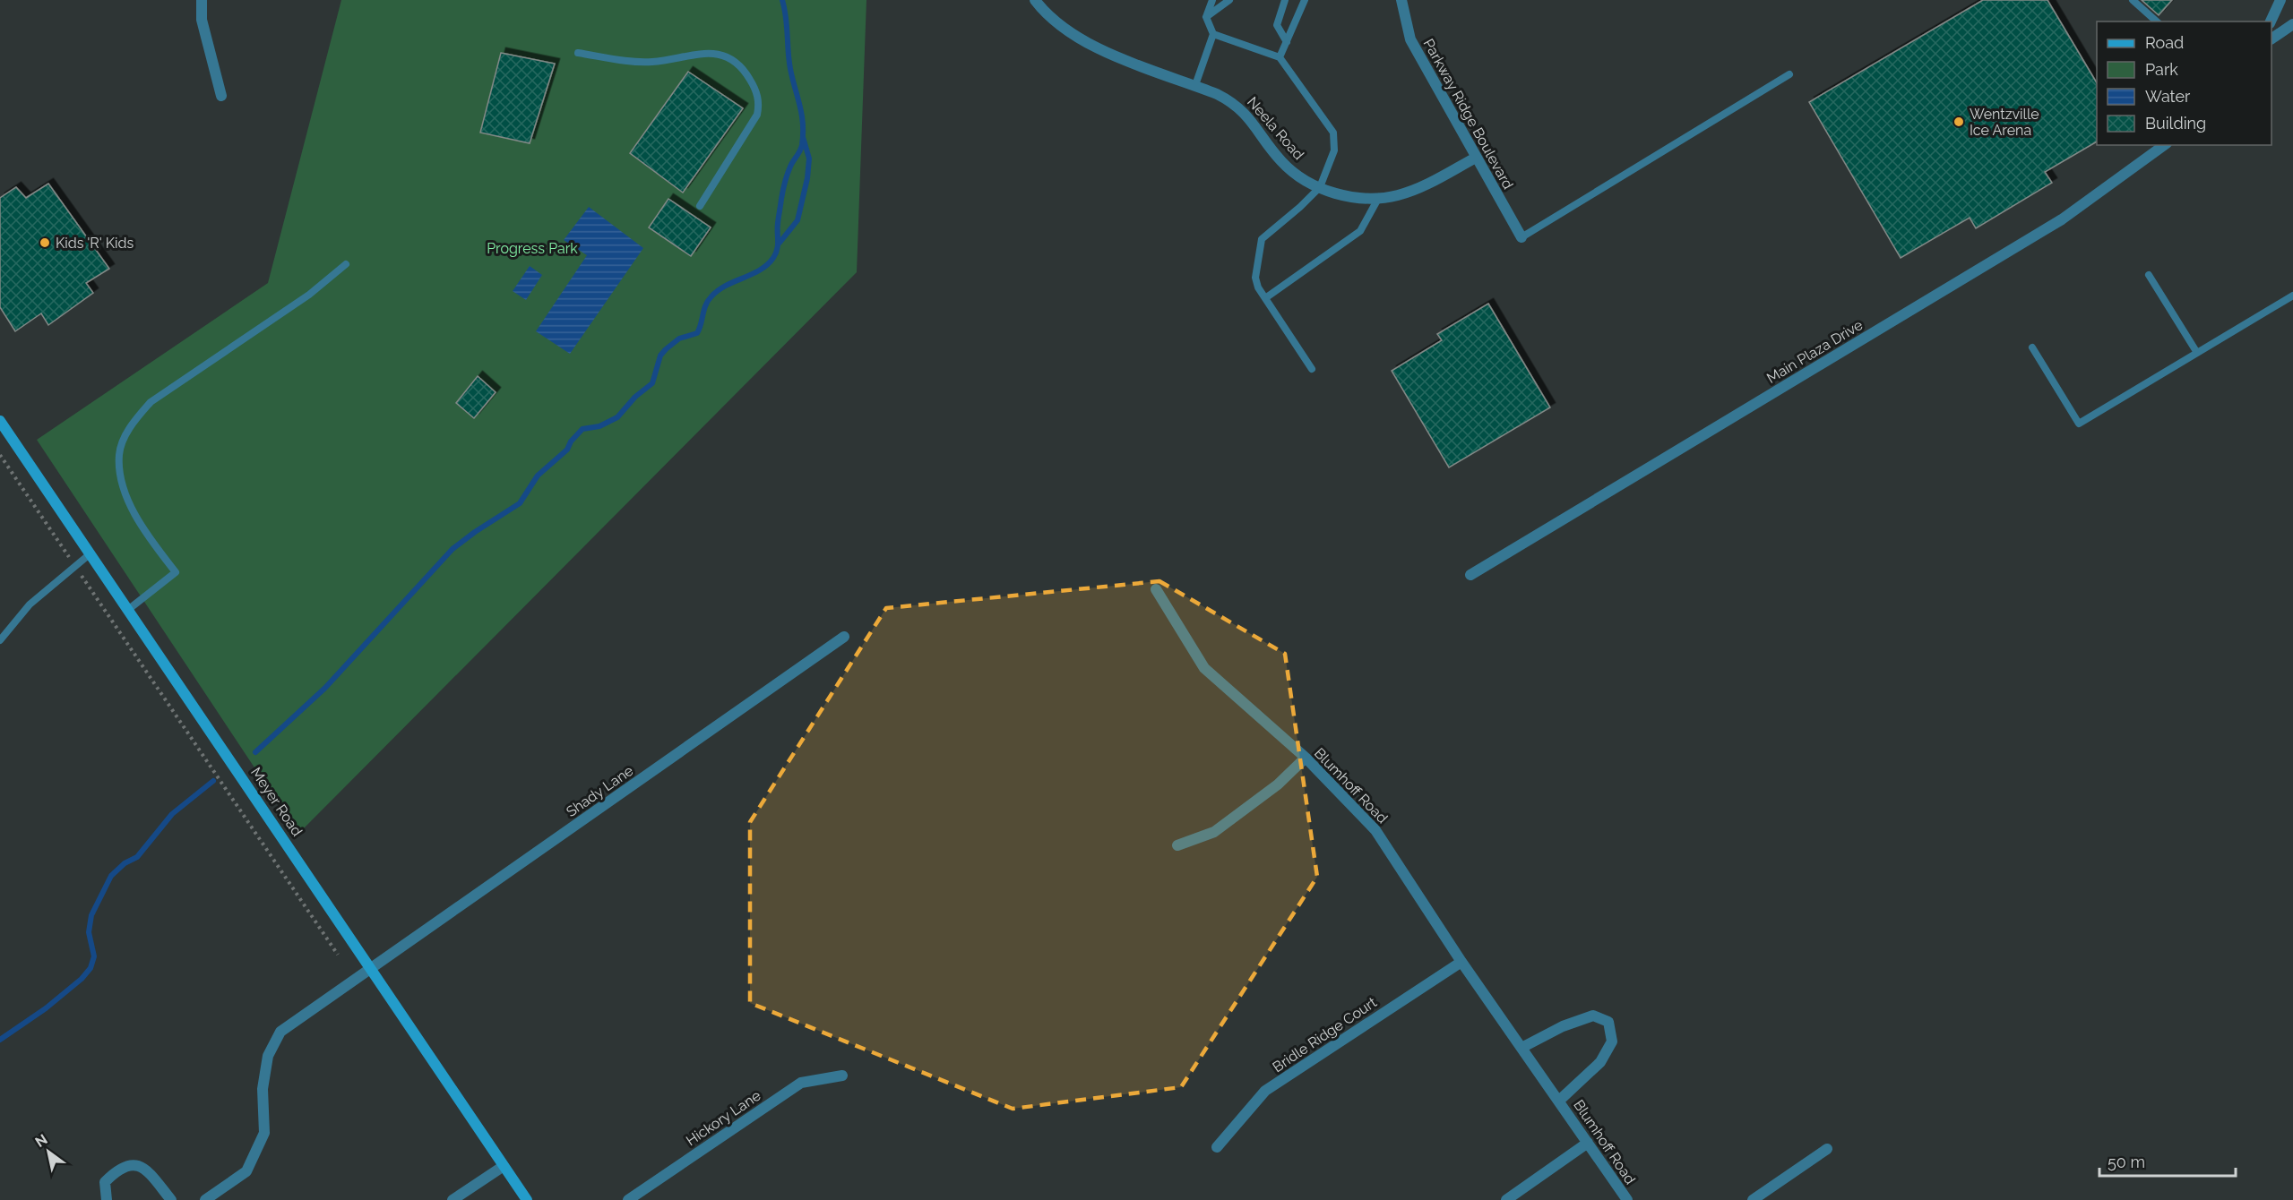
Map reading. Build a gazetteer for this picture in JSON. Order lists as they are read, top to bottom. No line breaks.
{"streets":{"street":["Parkway Ridge Boulevard","Neela Road","Main Plaza Drive","Blumhoff Road","Shady Lane","Meyer Road","Bridle Ridge Court","Hickory Lane"]},"crossings":[["Parkway Ridge Boulevard","Neela Road"],["Blumhoff Road","Bridle Ridge Court"],["Shady Lane","Meyer Road"]],"parks":["Progress Park"],"places":["Wentzville Ice Arena","Kids 'R' Kids"],"legend":["Road","Park","Water","Building"],"scale_bar":"50 m","north":"top left"}
